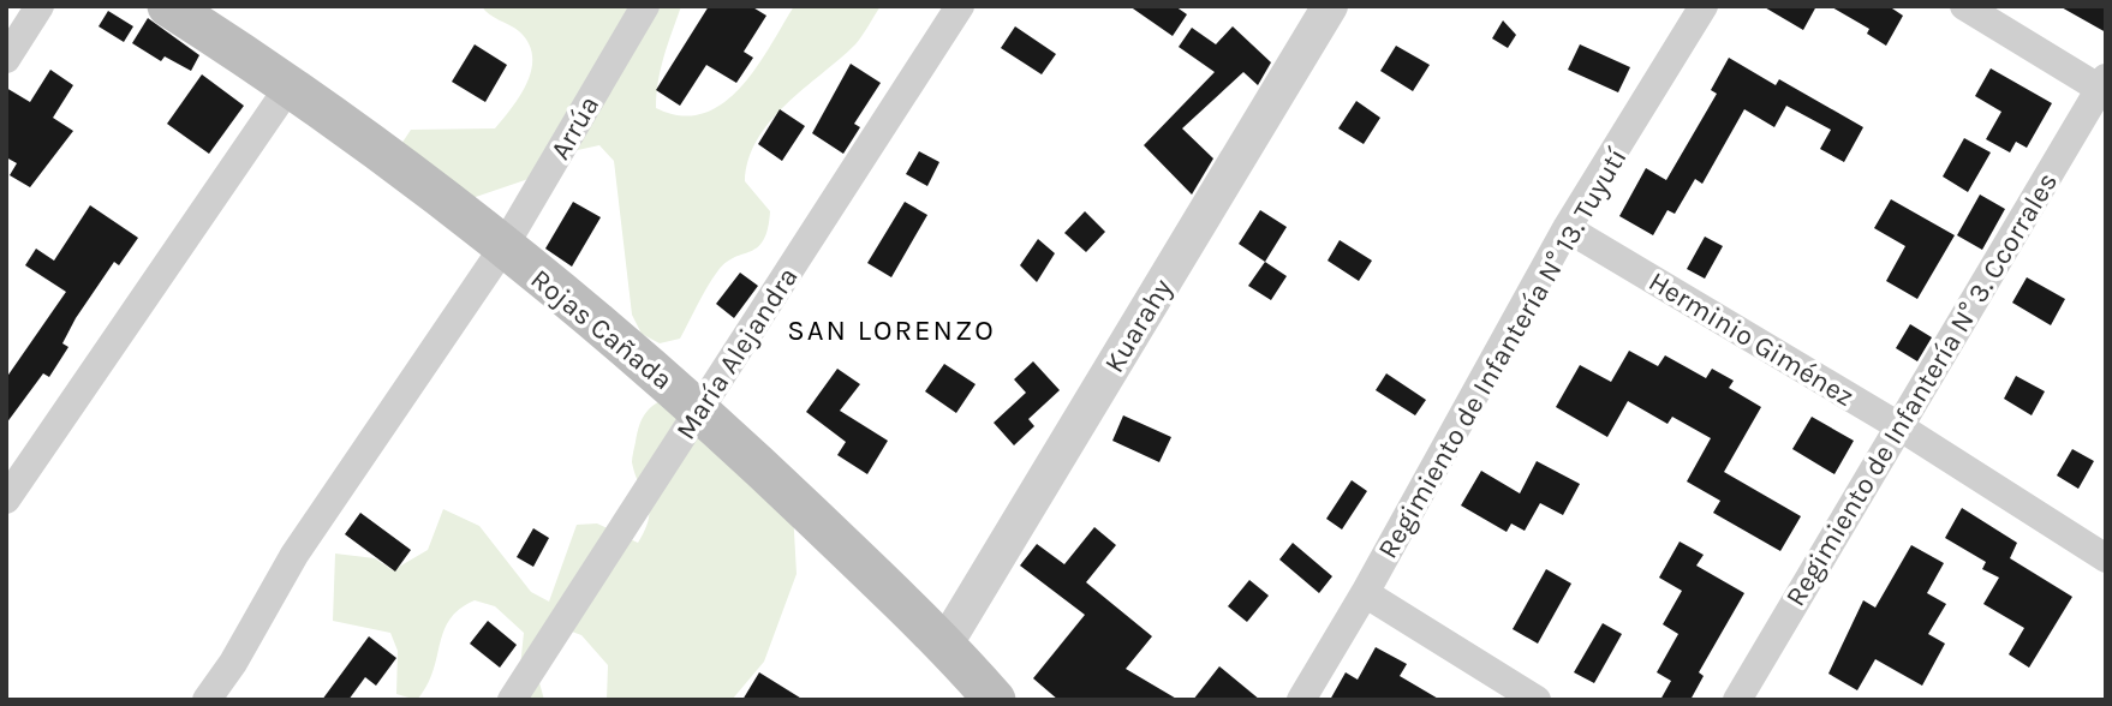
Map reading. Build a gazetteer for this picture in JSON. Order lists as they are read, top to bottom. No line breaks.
{"streets":{"main road":["Rojas Cañada"],"street":["Arrúa","Kuarahy","Herminio Giménez","María Alejandra","Regimiento de Infantería N° 13. Tuyutí","Regimiento de Infantería N° 3. Ccorrales"]},"crossings":[["Arrúa","Rojas Cañada"],["Kuarahy","Rojas Cañada"],["Rojas Cañada","María Alejandra"],["Herminio Giménez","Regimiento de Infantería N° 13. Tuyutí"],["Herminio Giménez","Regimiento de Infantería N° 3. Ccorrales"]],"districts":["SAN LORENZO"]}
